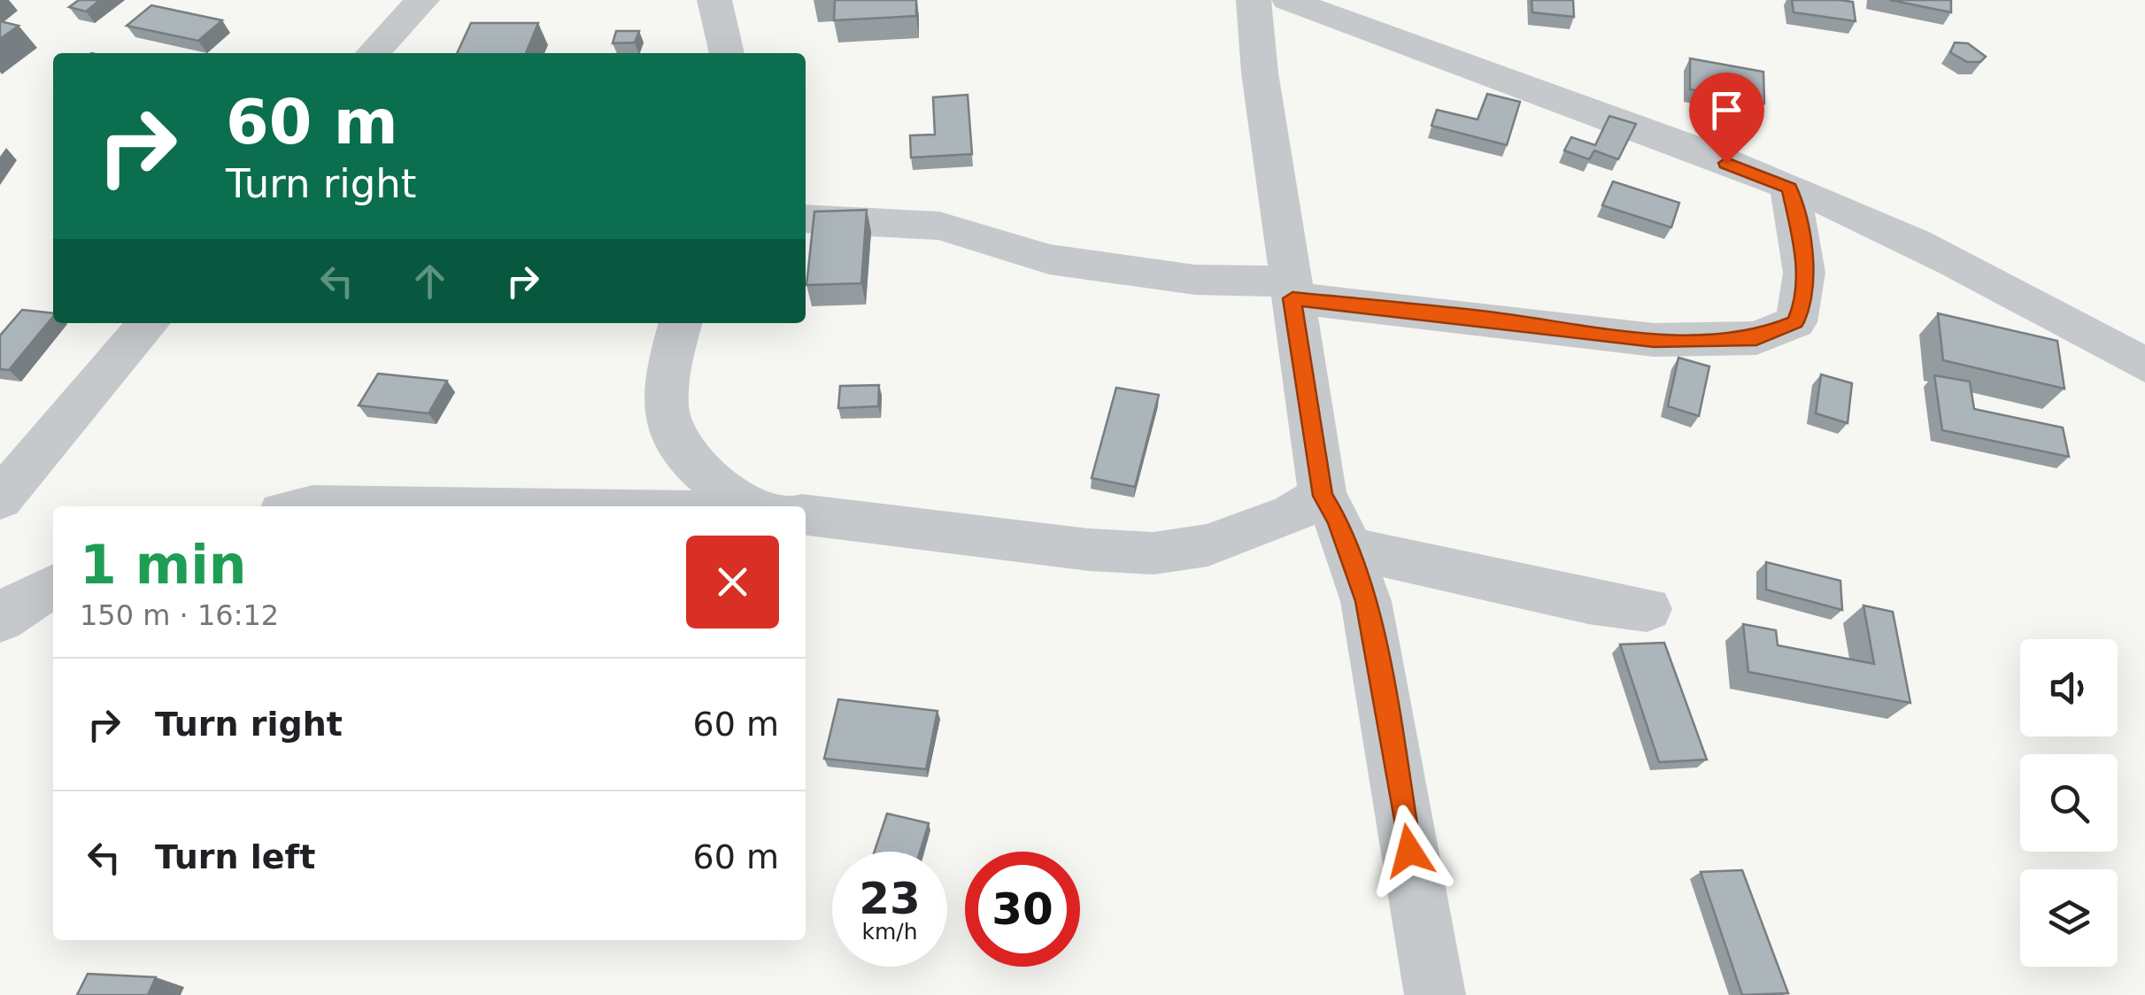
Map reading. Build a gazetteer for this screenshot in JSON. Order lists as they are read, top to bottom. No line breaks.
{"page":{"turn":["60 m","Turn right"],"heading":["1 min","150 m · 16:12"],"list":[{"name":"Turn right","value":"60 m"},{"name":"Turn left","value":"60 m"}],"speed":"23 km/h","limit":"30"}}
